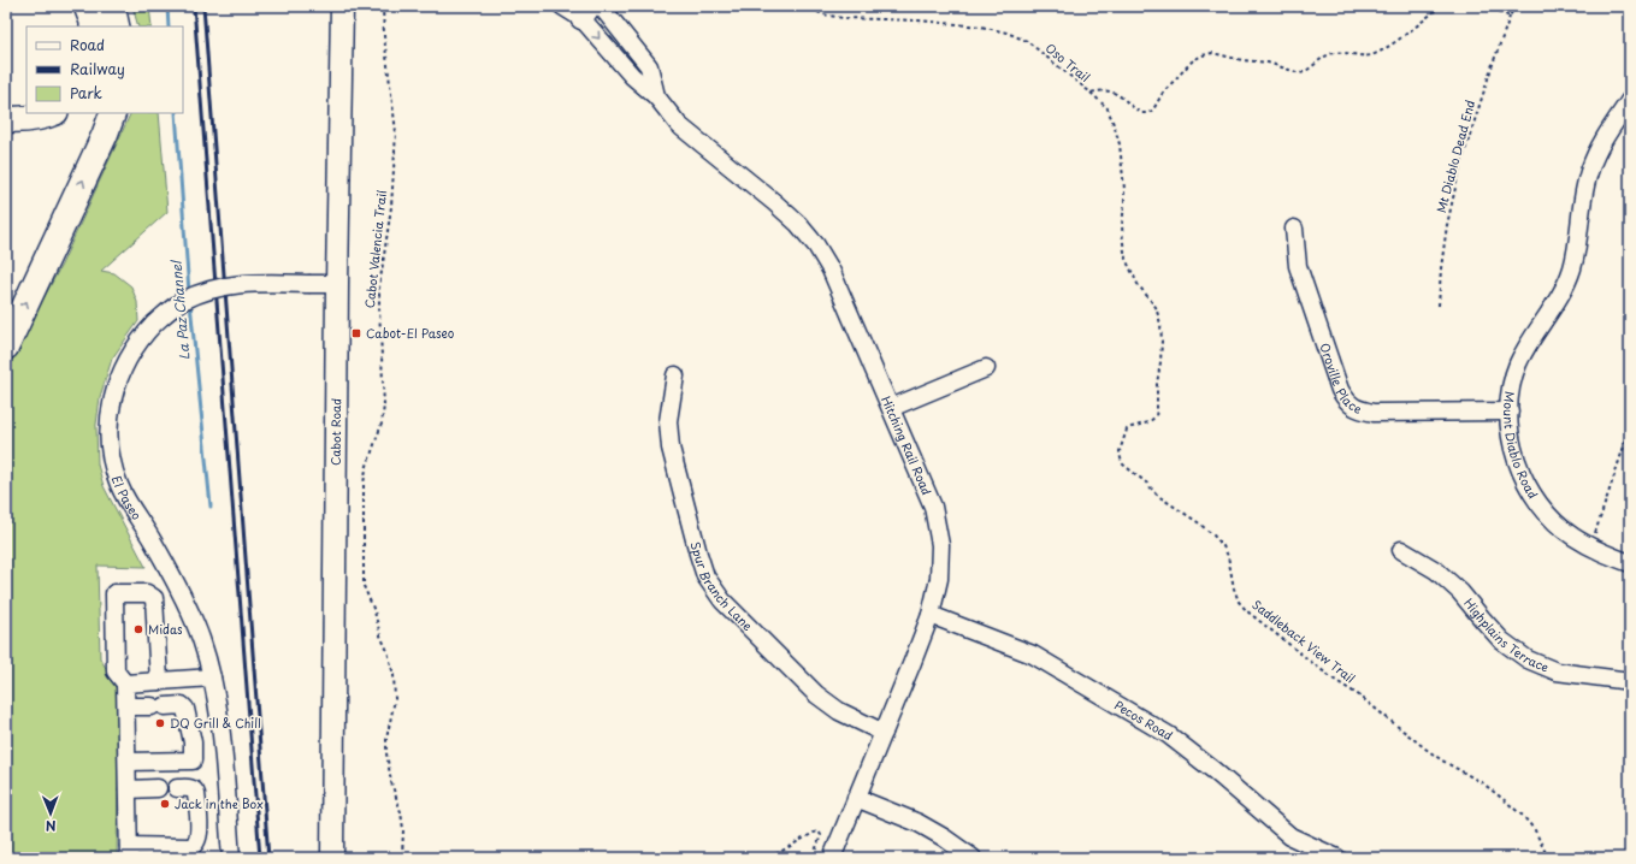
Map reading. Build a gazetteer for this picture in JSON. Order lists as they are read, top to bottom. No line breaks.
{"streets":{"main road":["Cabot Road"],"street":["Oroville Place","Mount Diablo Road","Hitching Rail Road","El Paseo","Spur Branch Lane","Highplains Terrace","Pecos Road"],"path":["Oso Trail","Mt Diablo Dead End","Cabot Valencia Trail","Saddleback View Trail"]},"crossings":[["Oso Trail","Saddleback View Trail"],["Oroville Place","Mount Diablo Road"],["Cabot Road","El Paseo"],["Hitching Rail Road","Spur Branch Lane"],["Hitching Rail Road","Pecos Road"]],"water":["La Paz Channel"],"places":{"transit":["Cabot-El Paseo"],"other":["Midas","DQ Grill & Chill","Jack in the Box"]},"legend":["Road","Railway","Park"],"north":"bottom"}
